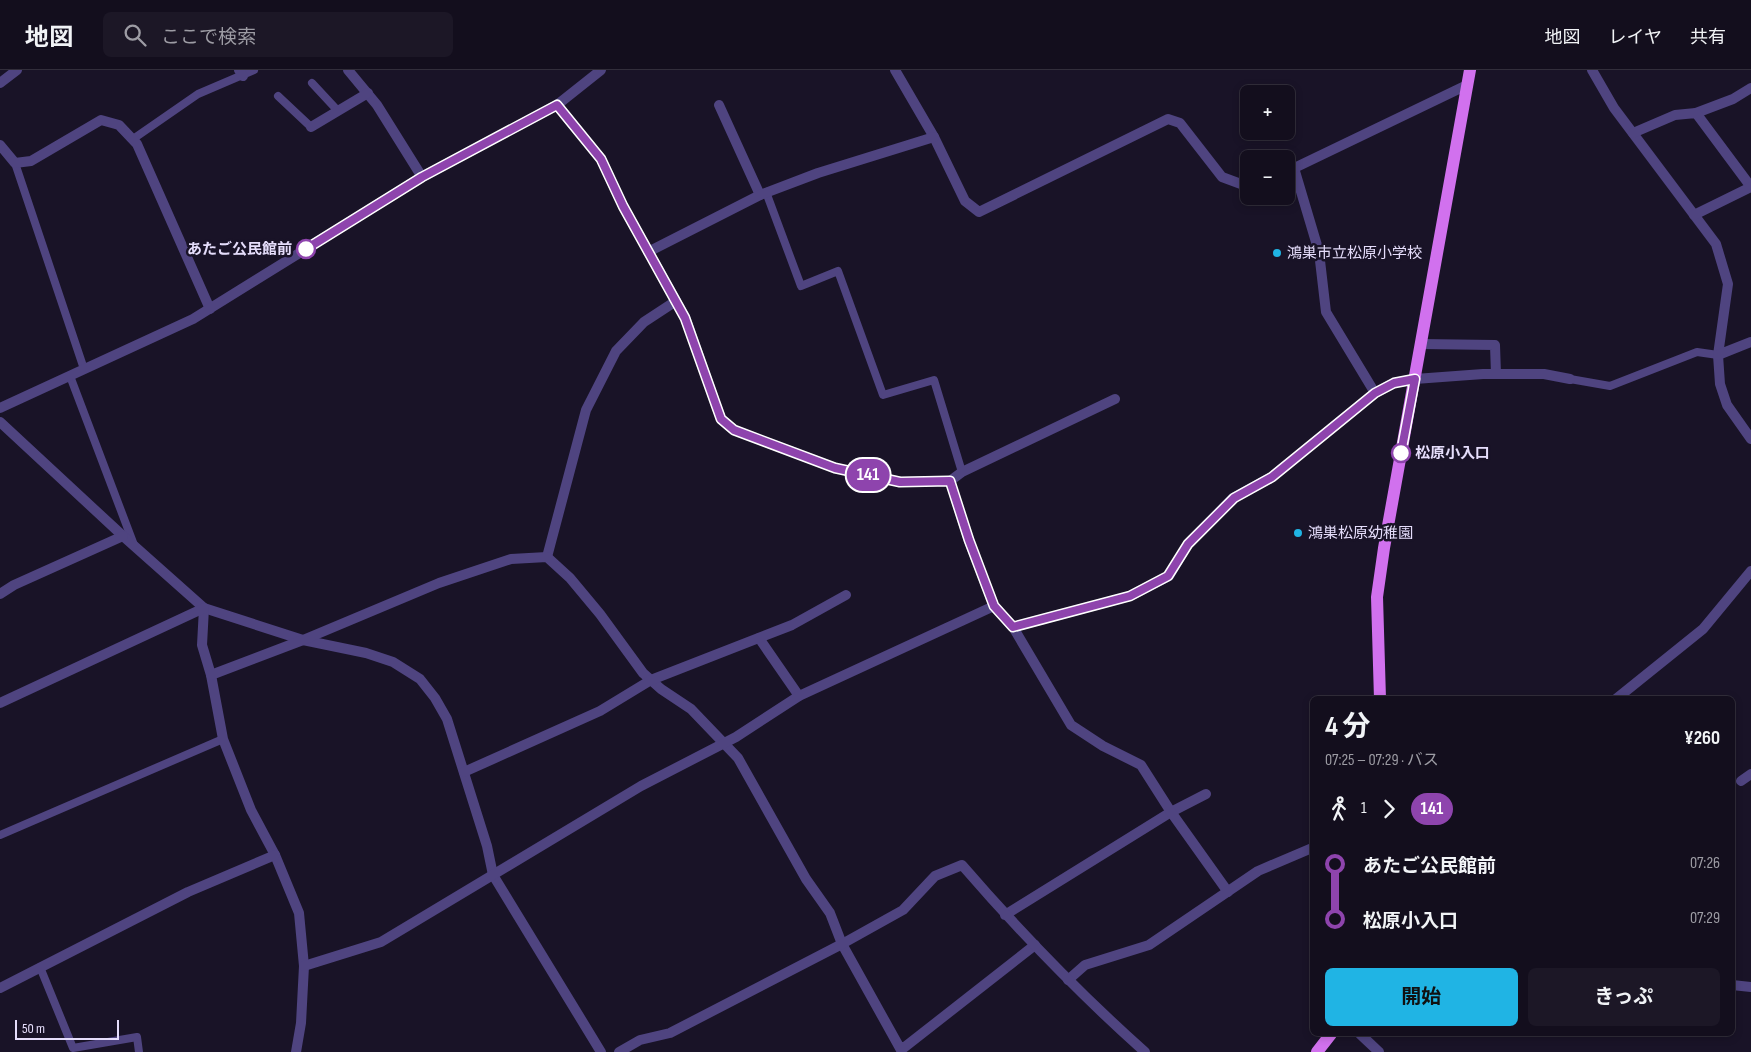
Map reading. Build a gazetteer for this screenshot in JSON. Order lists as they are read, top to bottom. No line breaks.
{"places":["あたご公民館前","鴻巣市立松原小学校","松原小入口","鴻巣松原幼稚園"],"lines":["bus line 141"],"scale_bar":"50 m","page":{"header":"地図","search":"ここで検索","nav":["地図","レイヤ","共有"],"on_map":"141","map_buttons":["+","−"],"heading":["4 分","07:25 – 07:29 · バス","¥260"],"legs":["1","141"],"list":[{"name":"あたご公民館前","value":"07:26"},{"name":"松原小入口","value":"07:29"}],"buttons":["開始","きっぷ"],"scale":"50 m"}}
